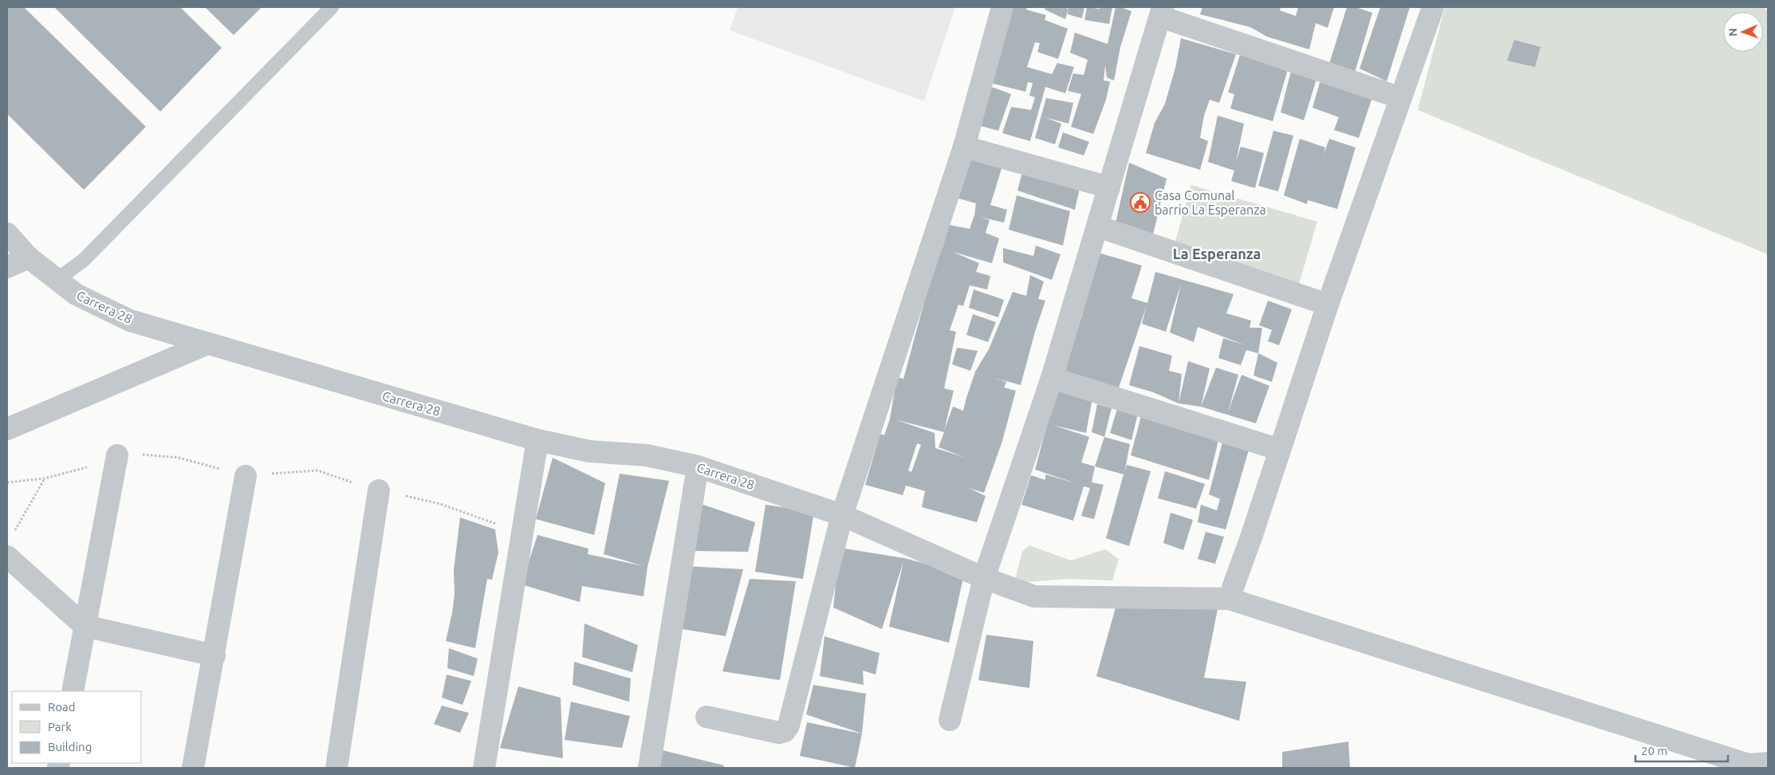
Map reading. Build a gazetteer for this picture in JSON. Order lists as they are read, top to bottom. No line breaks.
{"streets":{"street":["Carrera 28"]},"districts":["La Esperanza"],"places":{"public building":["Casa Comunal barrio La Esperanza"]},"legend":["Road","Park","Building"],"scale_bar":"20 m","north":"left"}
